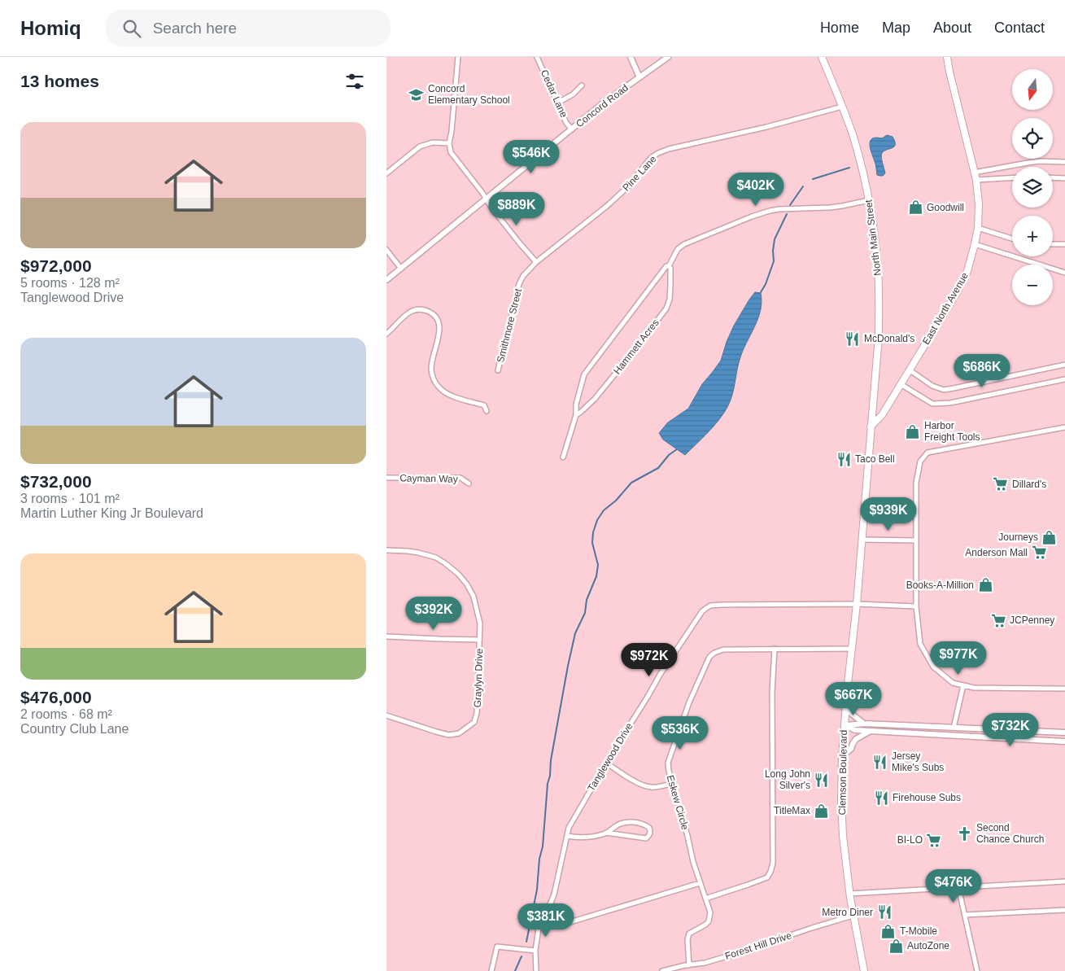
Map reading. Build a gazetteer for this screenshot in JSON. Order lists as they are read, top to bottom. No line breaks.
{"streets":{"main road":["North Main Street","East North Avenue","Clemson Boulevard"],"street":["Cedar Lane","Concord Road","Pine Lane","Smithmore Street","Hammett Acres","Cayman Way","Graylyn Drive","Tanglewood Drive","Eskew Circle","Forest Hill Drive"]},"crossings":[["Cedar Lane","Concord Road"],["Pine Lane","North Main Street"],["Pine Lane","Smithmore Street"],["North Main Street","East North Avenue"],["North Main Street","Clemson Boulevard"],["East North Avenue","Clemson Boulevard"],["Tanglewood Drive","Clemson Boulevard"],["Clemson Boulevard","Eskew Circle"],["Clemson Boulevard","Forest Hill Drive"],["Eskew Circle","Forest Hill Drive"]],"places":{"school or university":["Concord Elementary School"],"shop":["Goodwill","Harbor Freight Tools","Journeys","Books-A-Million","TitleMax","T-Mobile","AutoZone"],"restaurant":["McDonald's","Taco Bell","Jersey Mike's Subs","Long John Silver's","Firehouse Subs","Metro Diner"],"supermarket":["Dillard's","Anderson Mall","JCPenney","BI-LO"],"church":["Second Chance Church"]},"north":"bottom","page":{"header":"Homiq","search":"Search here","nav":["Home","Map","About","Contact"],"heading":"13 homes","map_buttons":["+","−"],"list":[{"name":"$972,000","note":"5 rooms · 128 m² · Tanglewood Drive"},{"name":"$732,000","note":"3 rooms · 101 m² · Martin Luther King Jr Boulevard"},{"name":"$476,000","note":"2 rooms · 68 m² · Country Club Lane"}],"price":["$546K","$402K","$889K","$686K","$939K","$392K","$977K","$972K","$667K","$732K","$536K","$476K","$381K"]}}
